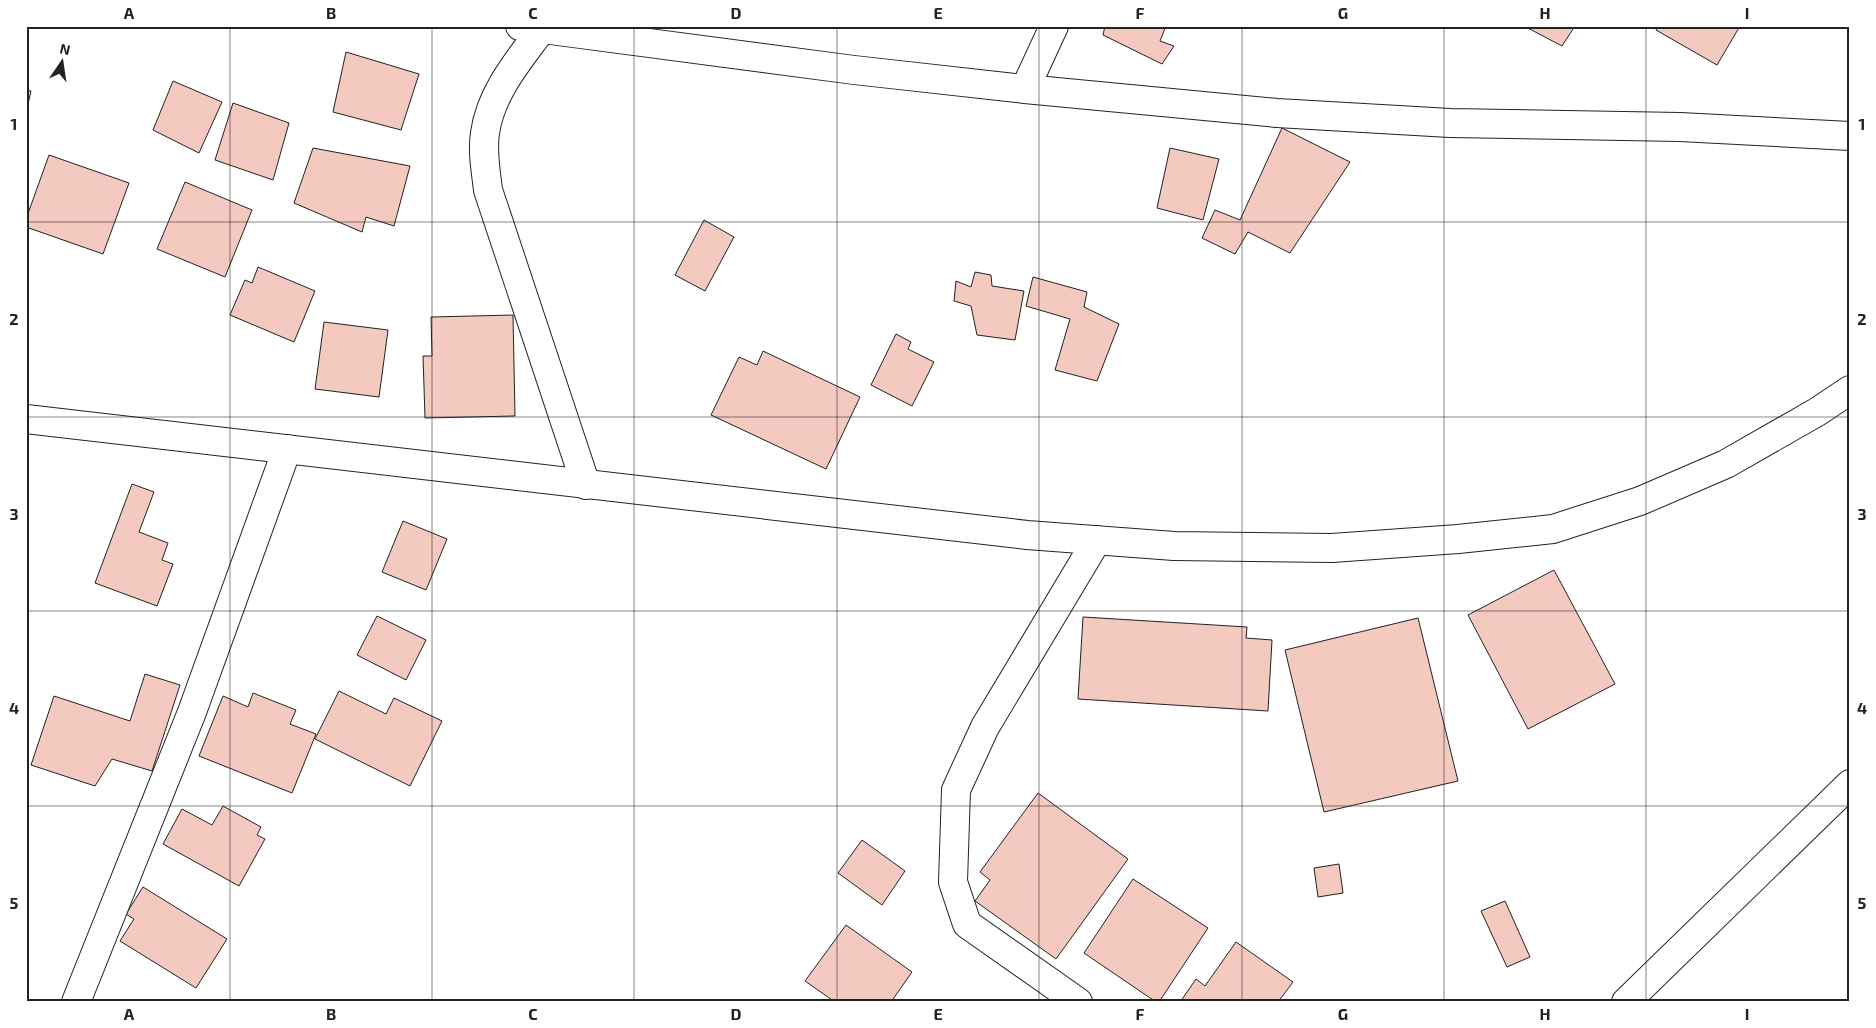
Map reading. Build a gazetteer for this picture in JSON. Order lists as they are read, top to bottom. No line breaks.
{"north":"top","grid":{"columns":["A","B","C","D","E","F","G","H","I"],"rows":["1","2","3","4","5"]}}
